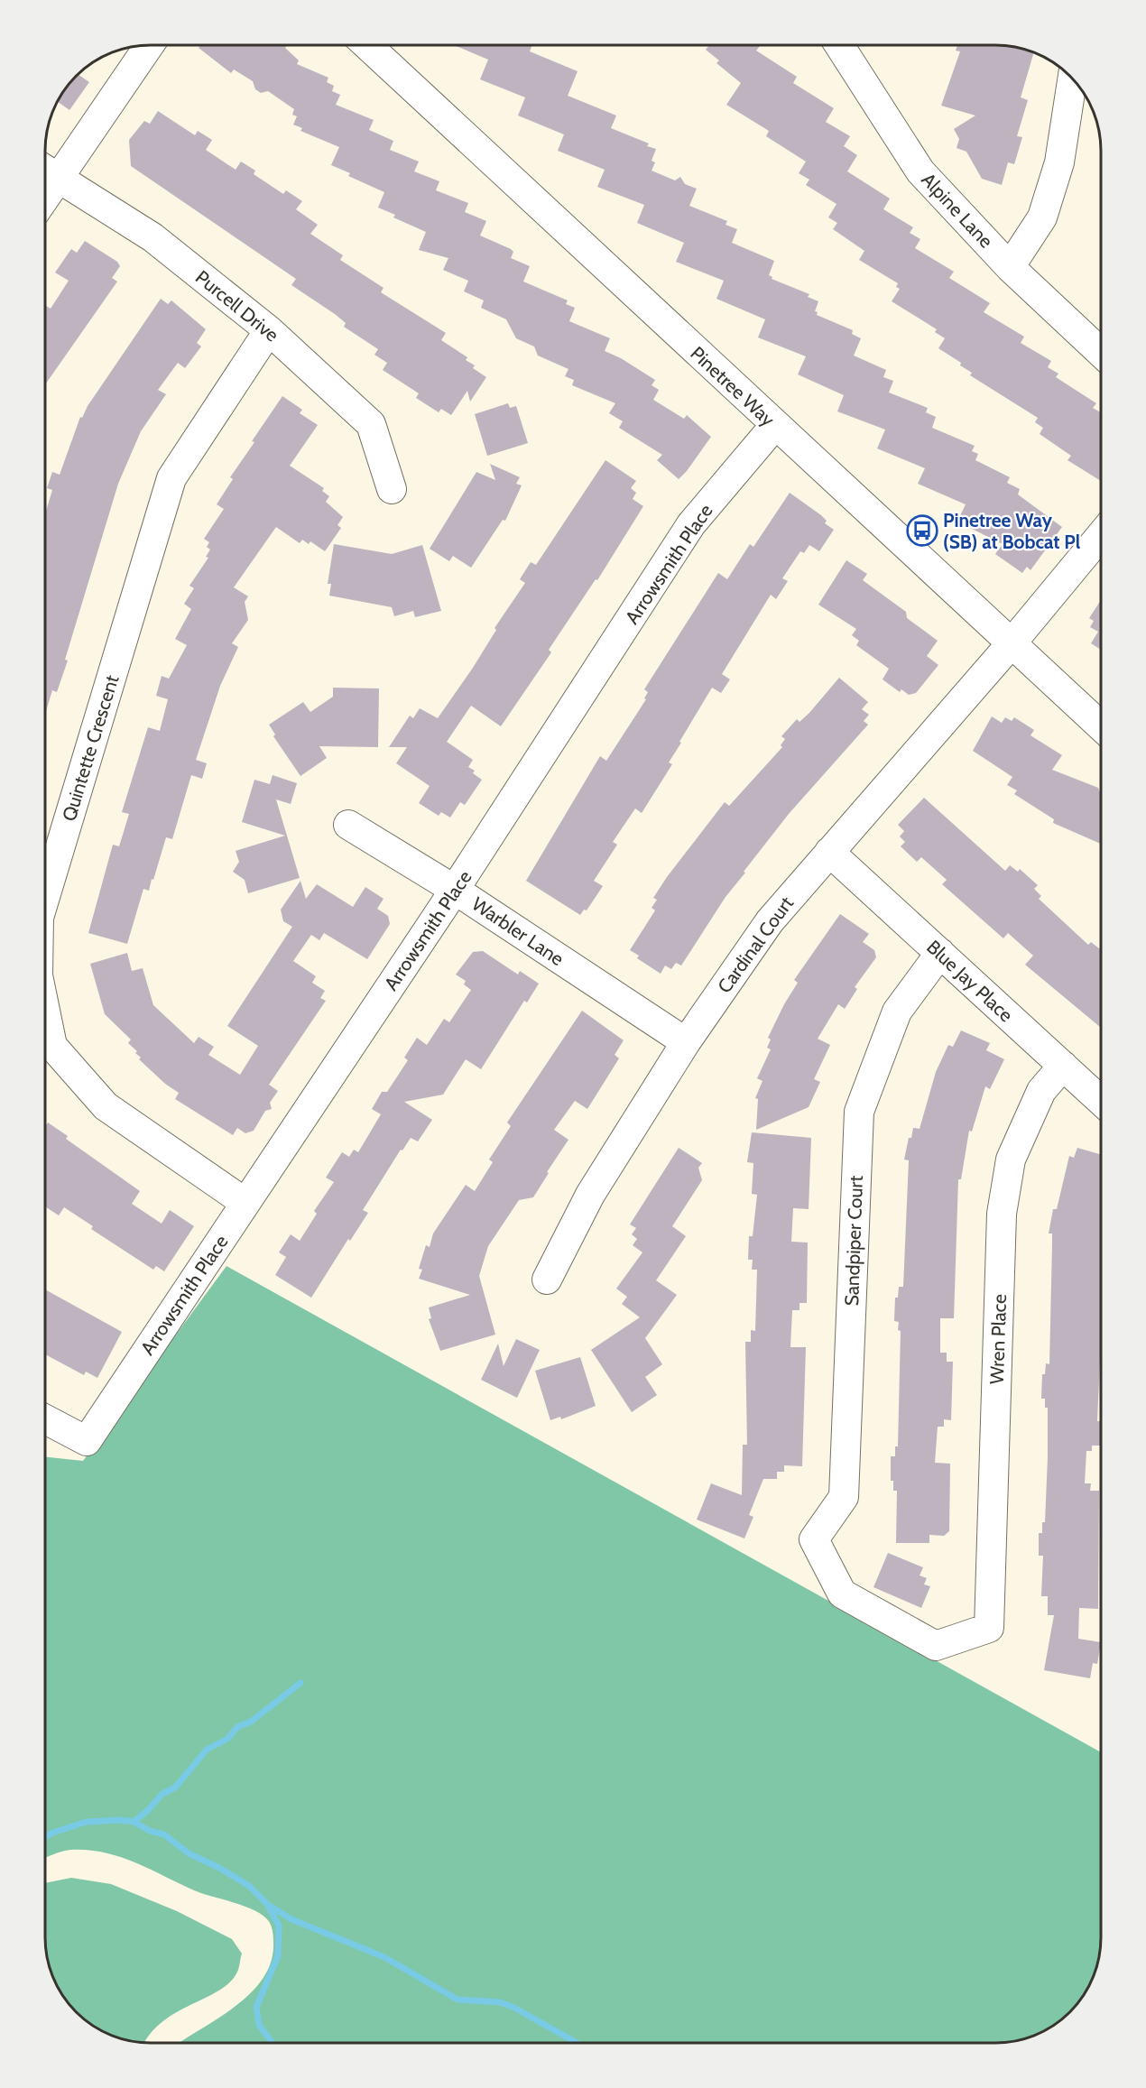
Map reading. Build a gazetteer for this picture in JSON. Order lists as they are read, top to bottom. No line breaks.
{"streets":{"street":["Alpine Lane","Purcell Drive","Pinetree Way","Arrowsmith Place","Quintette Crescent","Warbler Lane","Cardinal Court","Blue Jay Place","Sandpiper Court","Wren Place"]},"crossings":[["Purcell Drive","Quintette Crescent"],["Pinetree Way","Arrowsmith Place"],["Pinetree Way","Cardinal Court"],["Arrowsmith Place","Quintette Crescent"],["Arrowsmith Place","Warbler Lane"],["Warbler Lane","Cardinal Court"],["Cardinal Court","Blue Jay Place"],["Blue Jay Place","Sandpiper Court"],["Blue Jay Place","Wren Place"],["Sandpiper Court","Wren Place"]],"places":{"bus stop":["Pinetree Way (SB) at Bobcat Pl"]}}
